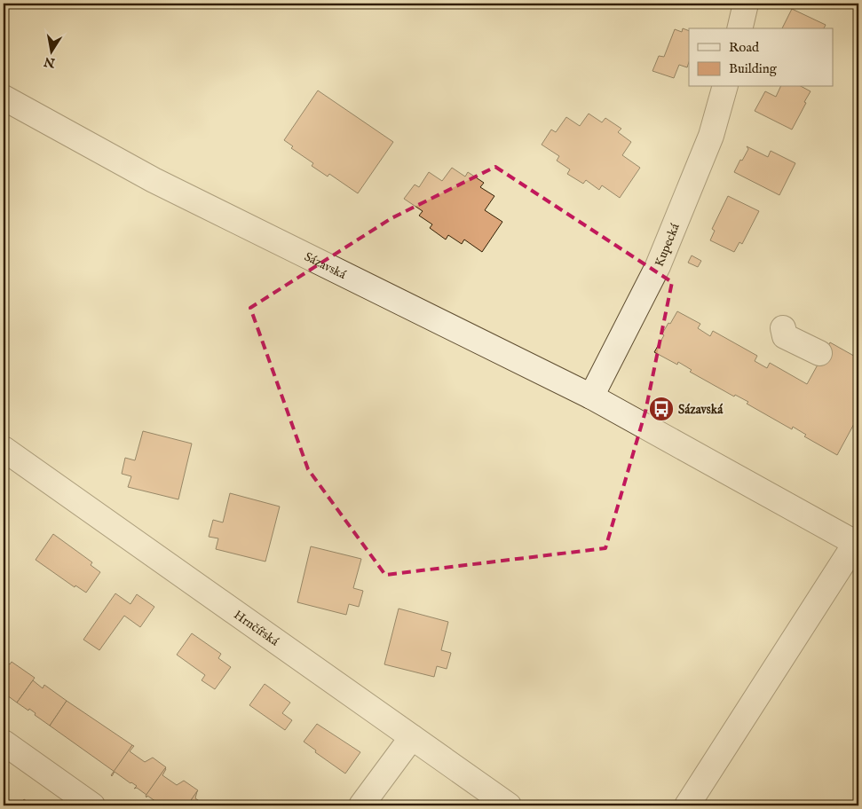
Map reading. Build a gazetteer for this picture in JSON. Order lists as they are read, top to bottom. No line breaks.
{"streets":{"street":["Kupecká","Sázavská","Hrnčířská"]},"crossings":[["Kupecká","Sázavská"]],"places":{"bus stop":["Sázavská"]},"legend":["Road","Building"],"north":"bottom"}
